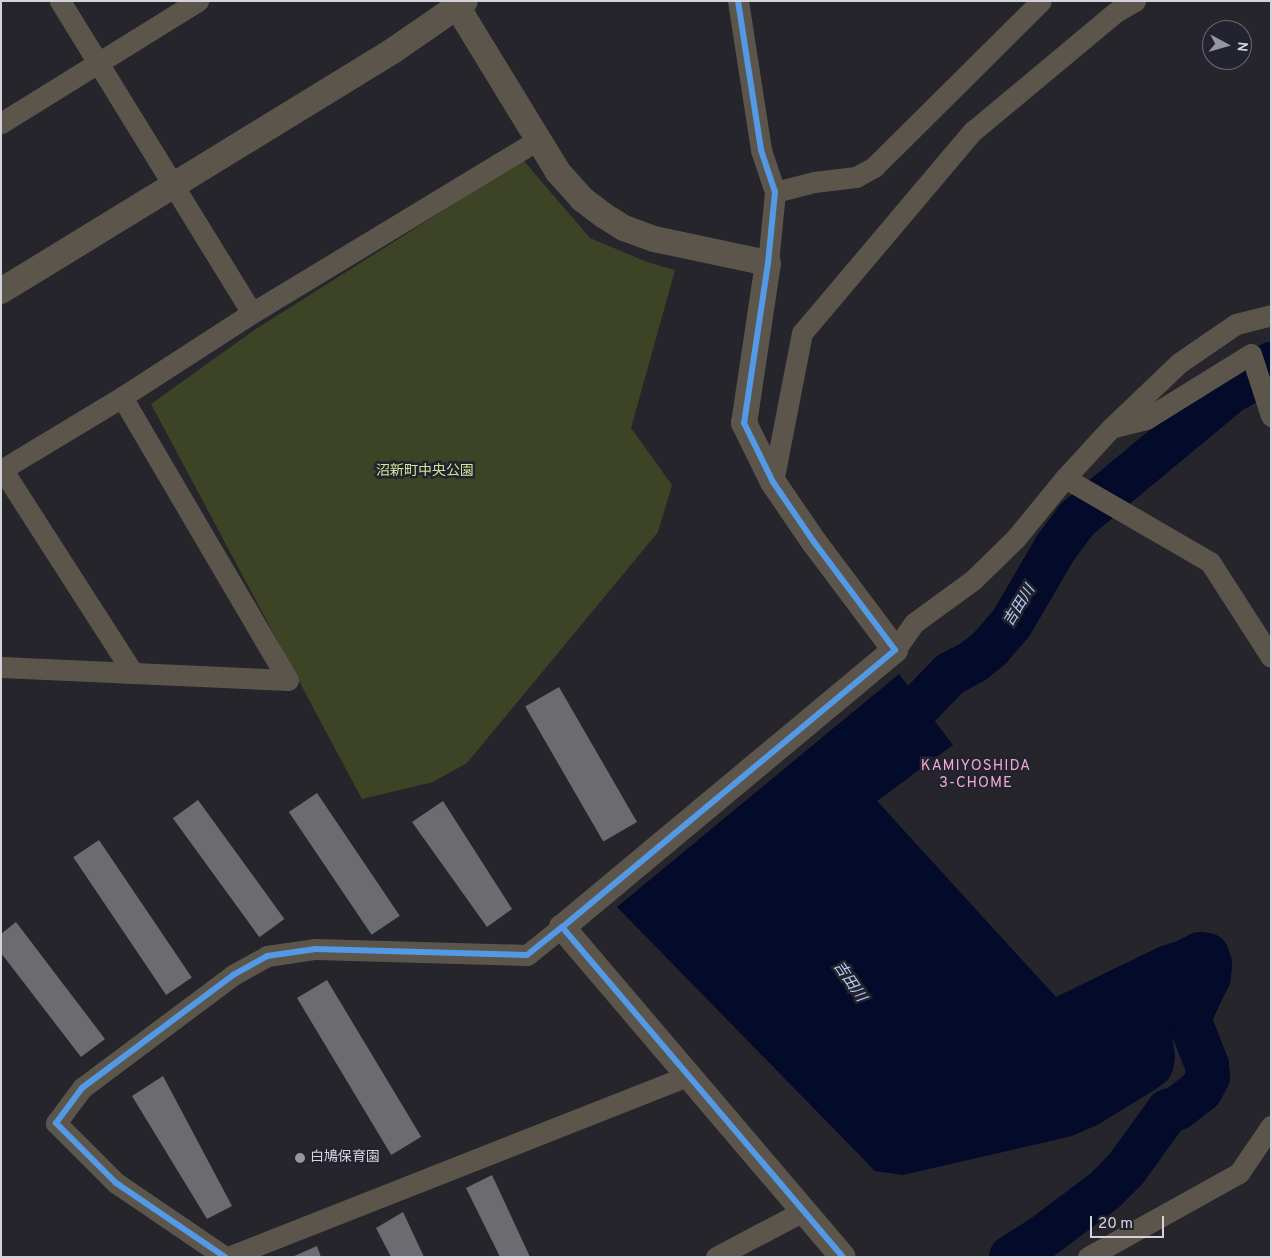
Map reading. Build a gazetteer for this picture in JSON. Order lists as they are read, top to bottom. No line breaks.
{"districts":["KAMIYOSHIDA 3-CHOME"],"water":["吉田川"],"parks":["沼新町中央公園"],"places":["白鳩保育園"],"scale_bar":"20 m","north":"right"}
